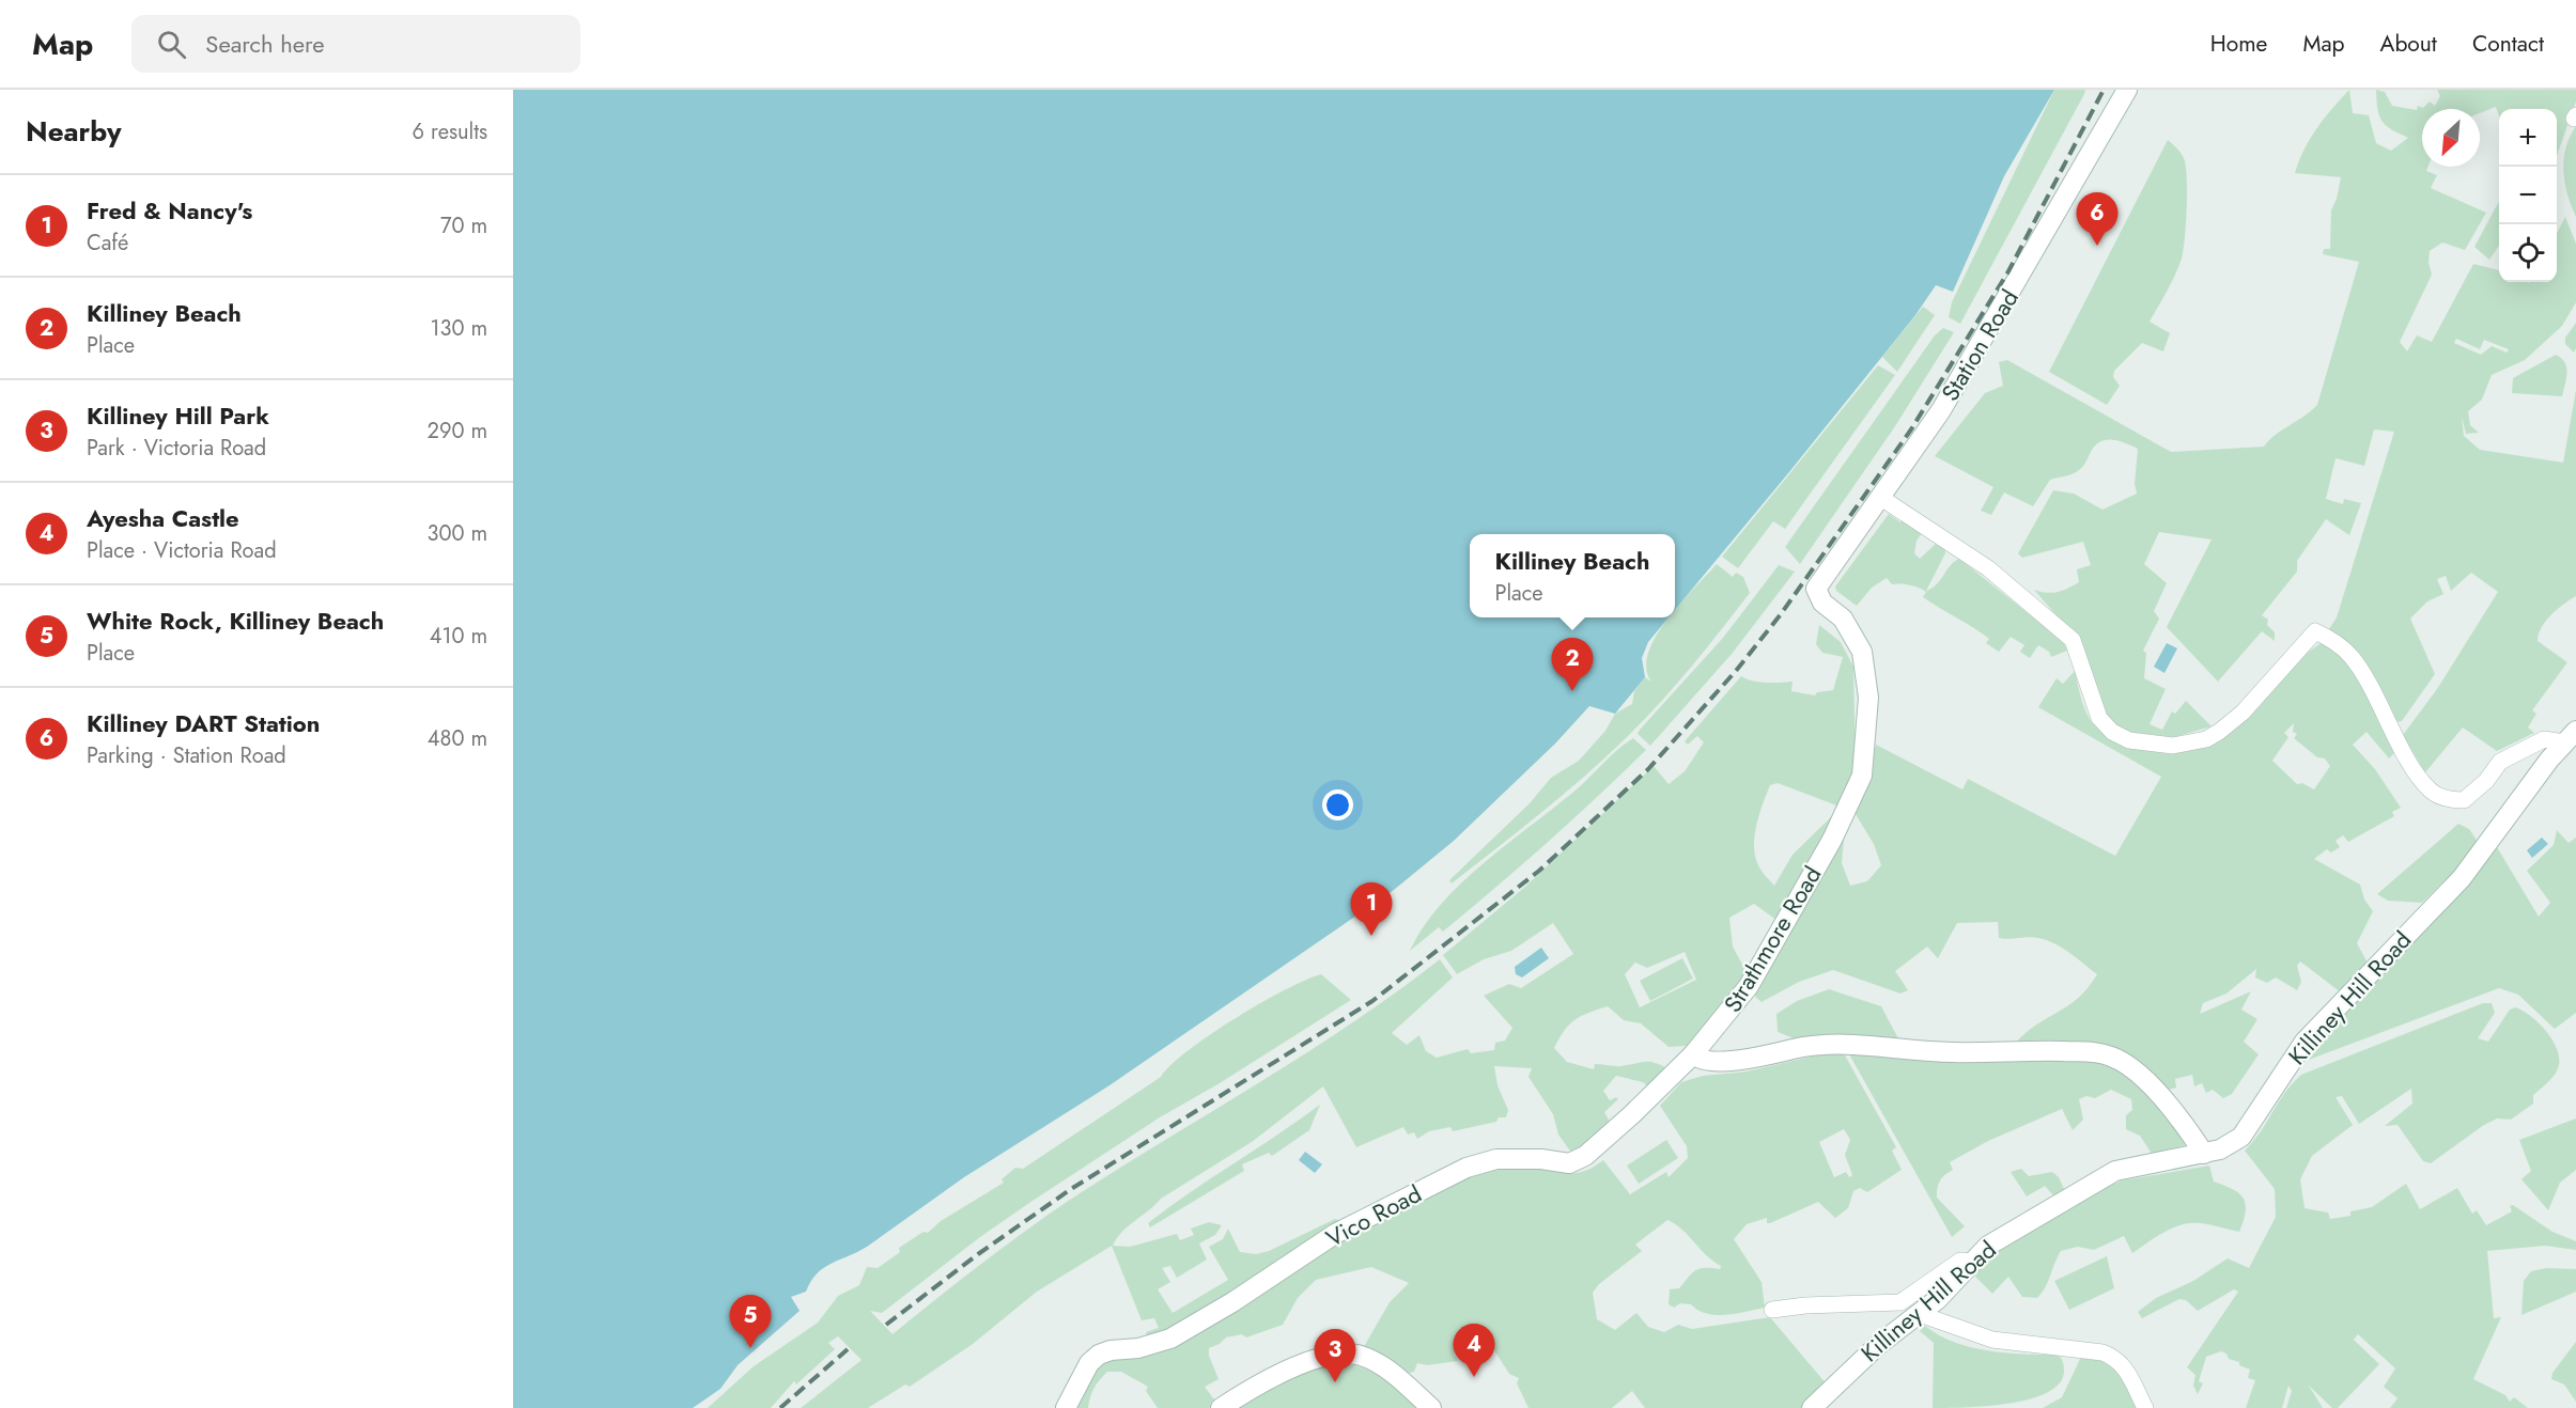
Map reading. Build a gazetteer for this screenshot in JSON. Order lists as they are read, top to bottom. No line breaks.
{"streets":{"main road":["Station Road","Strathmore Road","Killiney Hill Road","Vico Road"]},"crossings":[["Station Road","Strathmore Road"],["Strathmore Road","Vico Road"]],"north":"bottom left","page":{"header":"Map","search":"Search here","nav":["Home","Map","About","Contact"],"heading":["Nearby","6 results"],"map_buttons":["+","−"],"list":[{"mark":"1","name":"Fred & Nancy's","note":"Café","value":"70 m"},{"mark":"2","name":"Killiney Beach","note":"Place","value":"130 m"},{"mark":"3","name":"Killiney Hill Park","note":"Park · Victoria Road","value":"290 m"},{"mark":"4","name":"Ayesha Castle","note":"Place · Victoria Road","value":"300 m"},{"mark":"5","name":"White Rock, Killiney Beach","note":"Place","value":"410 m"},{"mark":"6","name":"Killiney DART Station","note":"Parking · Station Road","value":"480 m"}],"pins":["6","2","1","5","4","3"],"popup":["Killiney Beach","Place"]}}
